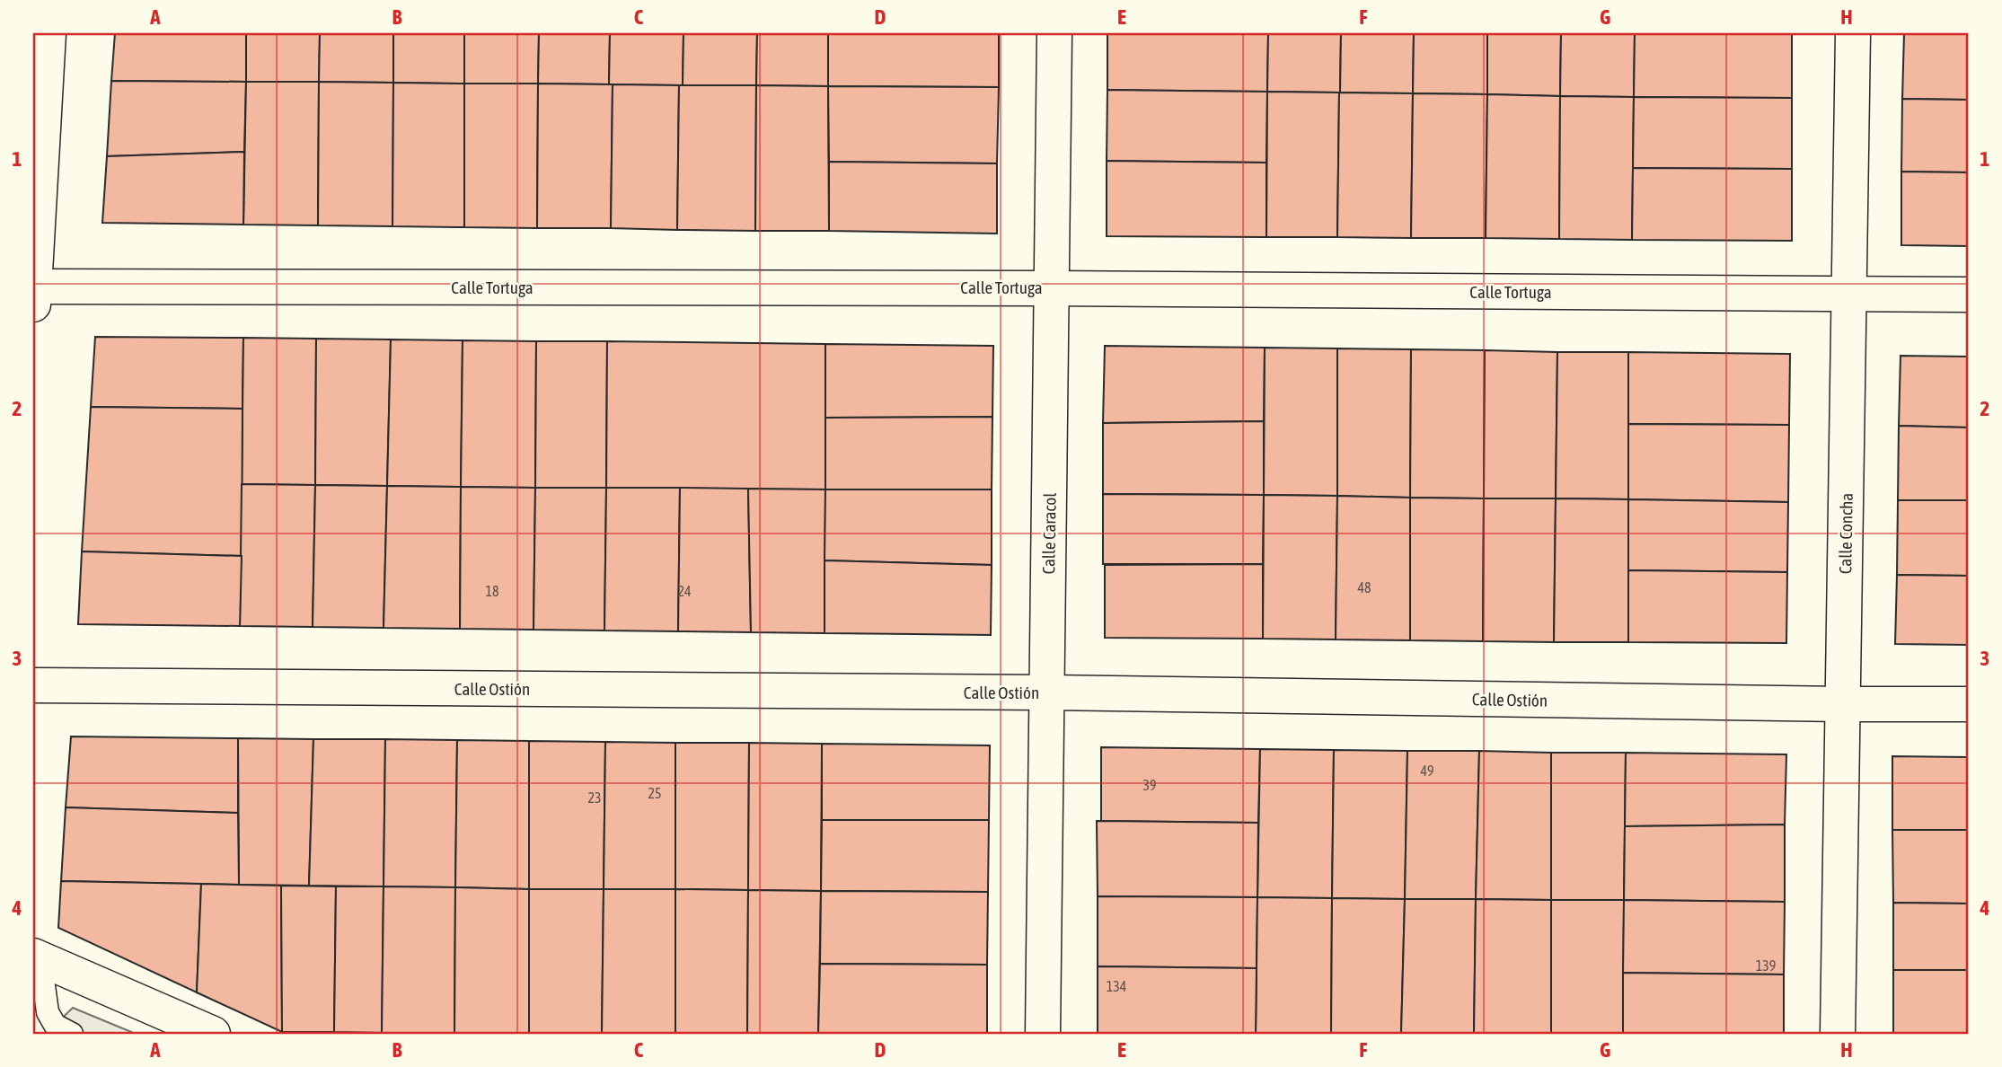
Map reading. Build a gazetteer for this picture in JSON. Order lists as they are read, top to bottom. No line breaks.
{"streets":{"street":["Calle Tortuga","Calle Caracol","Calle Concha","Calle Ostión"]},"crossings":[["Calle Tortuga","Calle Caracol"],["Calle Tortuga","Calle Concha"],["Calle Caracol","Calle Ostión"],["Calle Concha","Calle Ostión"]],"house_numbers":["48","18","24","49","39","25","23","139","134"],"grid":{"columns":["A","B","C","D","E","F","G","H"],"rows":["1","2","3","4"]}}
